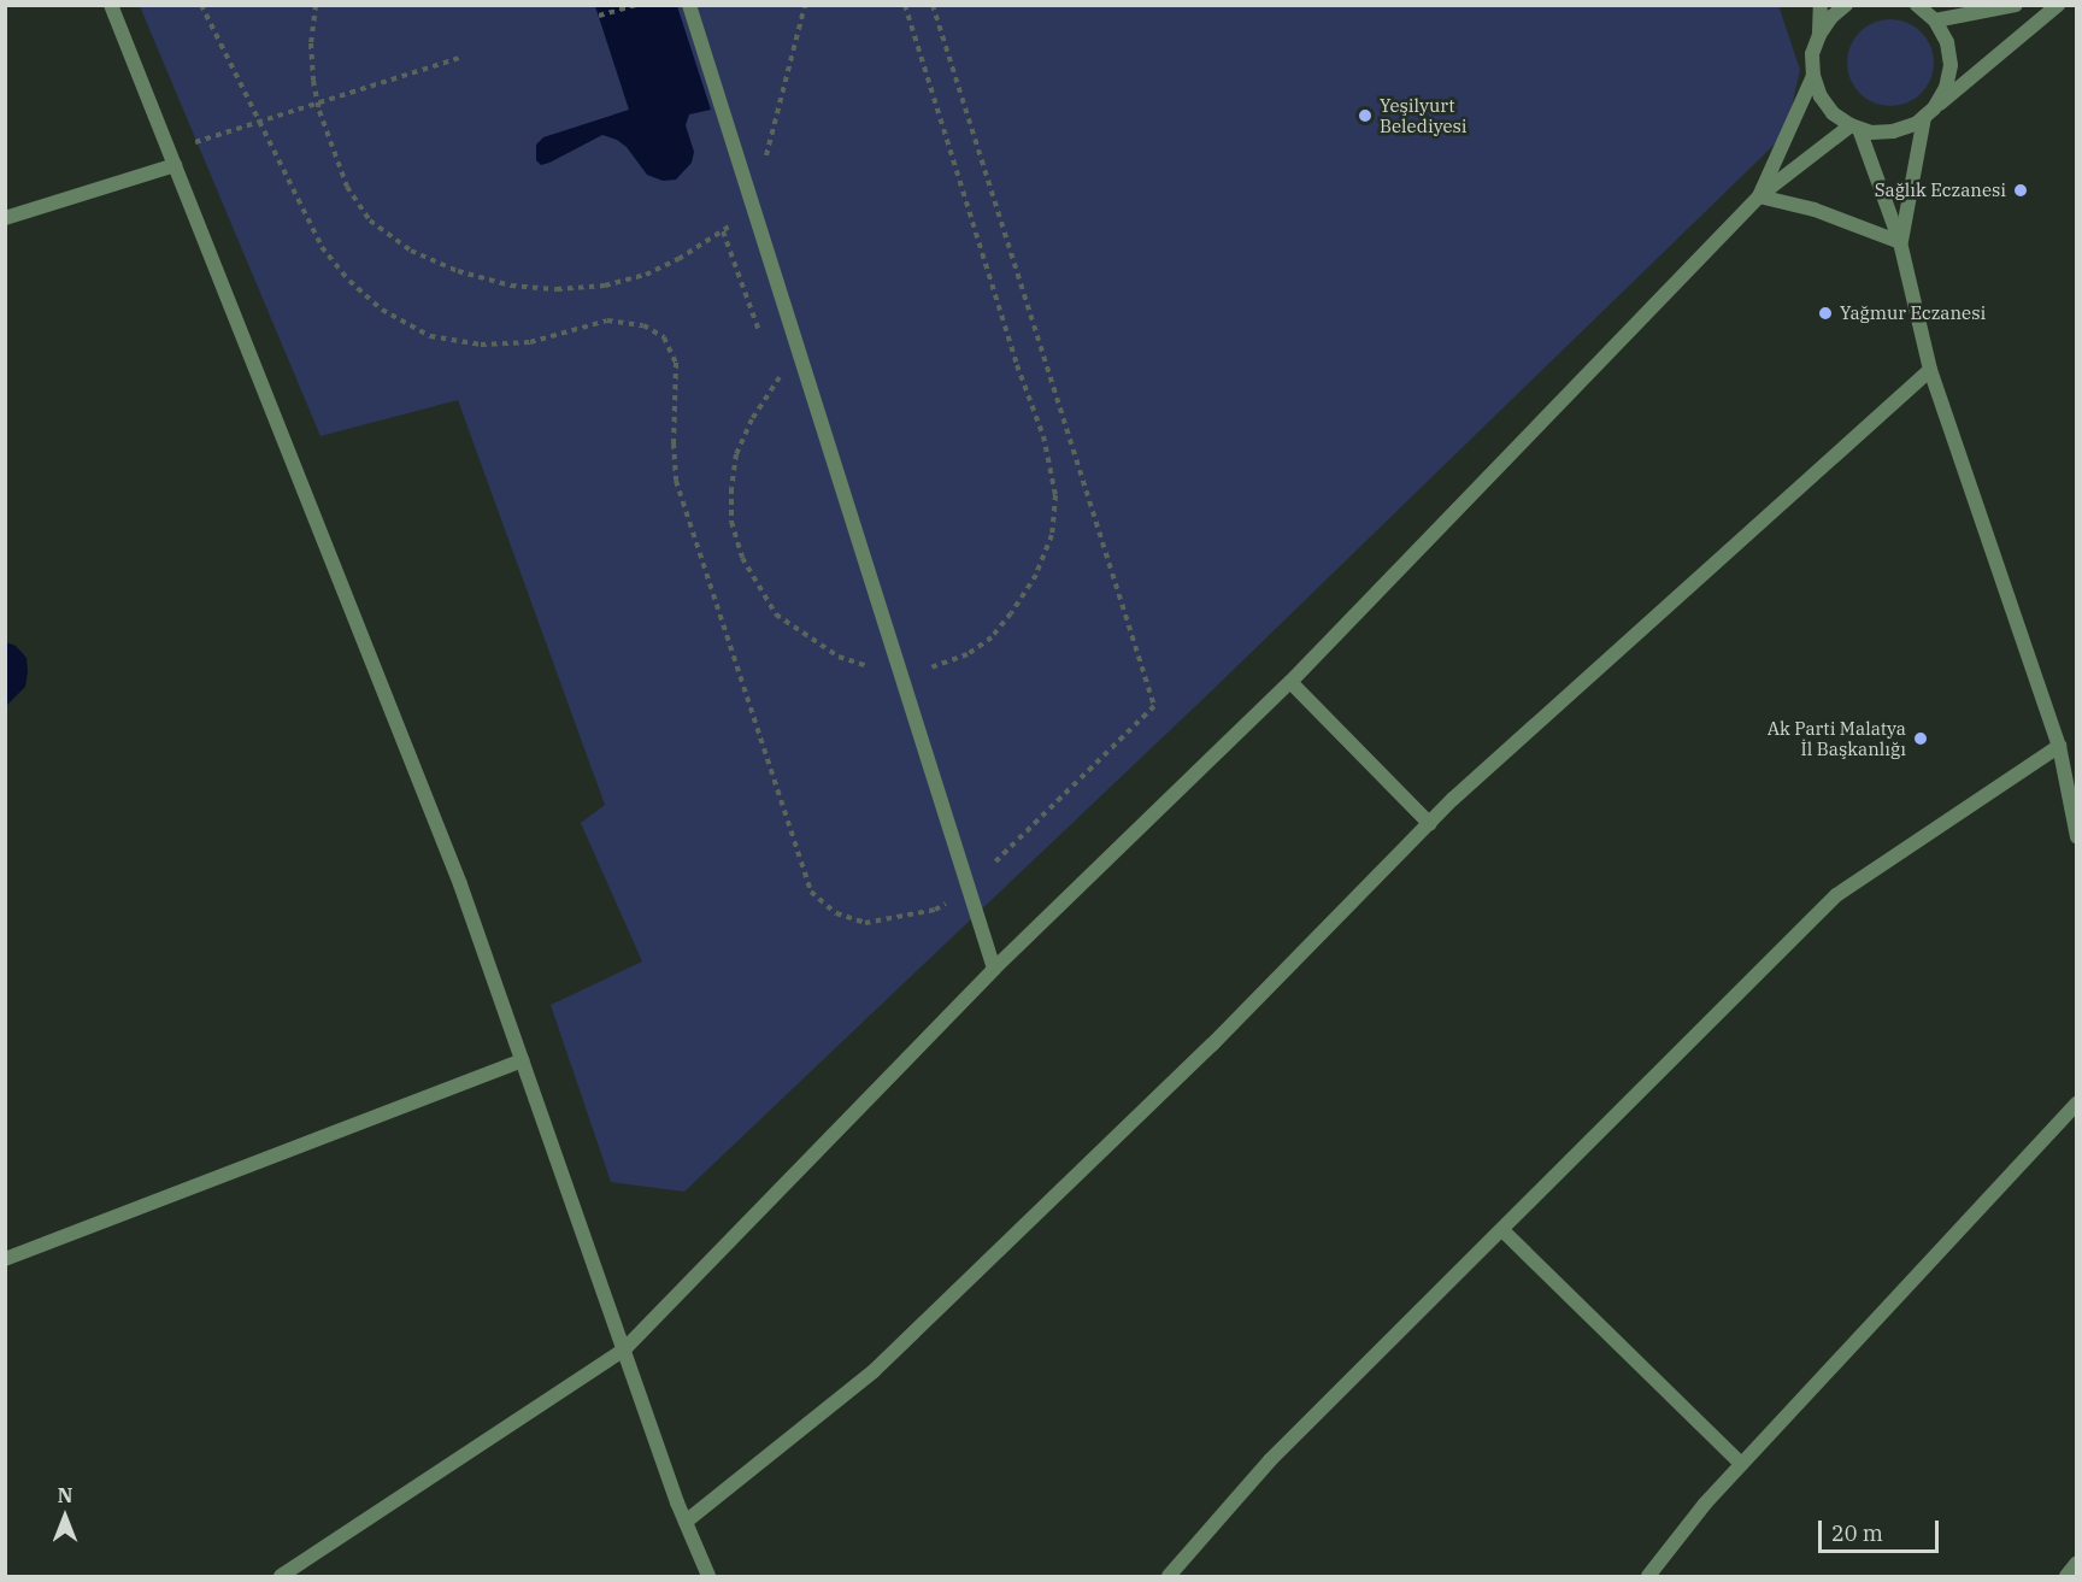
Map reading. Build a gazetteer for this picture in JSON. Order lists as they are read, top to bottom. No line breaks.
{"places":["Yeşilyurt Belediyesi","Sağlık Eczanesi","Yağmur Eczanesi","Ak Parti Malatya İl Başkanlığı"],"scale_bar":"20 m","north":"top"}
